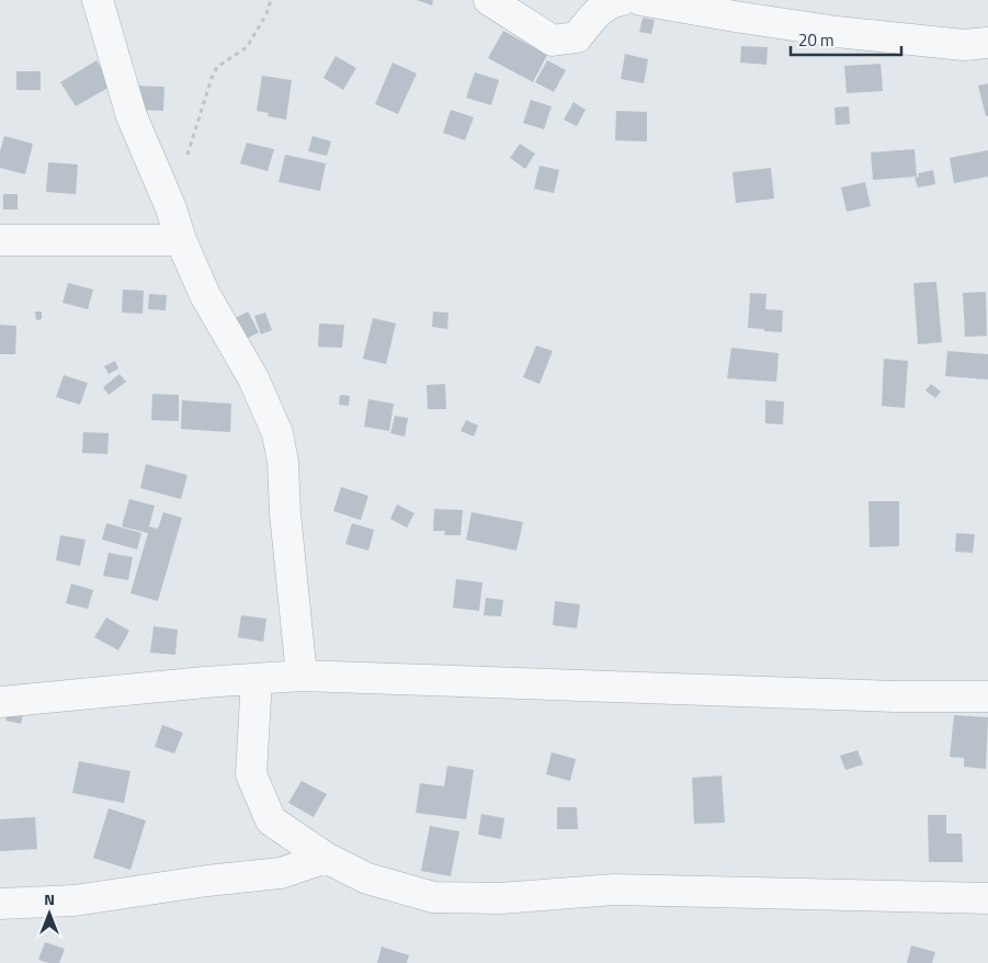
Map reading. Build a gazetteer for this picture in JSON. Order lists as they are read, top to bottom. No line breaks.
{"scale_bar":"20 m","north":"top"}
